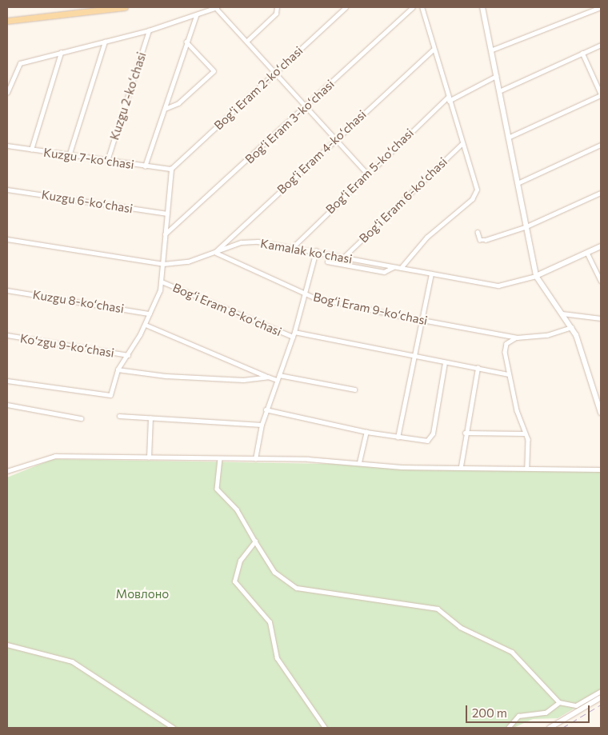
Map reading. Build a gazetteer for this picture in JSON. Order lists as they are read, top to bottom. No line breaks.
{"streets":{"street":["Bogʻi Eram 2-koʻchasi","Kuzgu 2-koʻchasi","Bogʻi Eram 3-koʻchasi","Bogʻi Eram 4-koʻchasi","Kuzgu 7-koʻchasi","Bogʻi Eram 5-koʻchasi","Bogʻi Eram 6-koʻchasi","Kuzgu 6-koʻchasi","Kamalak koʻchasi","Kuzgu 8-koʻchasi","Bogʻi Eram 9-koʻchasi","Bogʻi Eram 8-koʻchasi","Koʻzgu 9-koʻchasi"]},"crossings":[["Bogʻi Eram 2-koʻchasi","Kuzgu 7-koʻchasi"],["Kuzgu 2-koʻchasi","Kuzgu 7-koʻchasi"],["Bogʻi Eram 4-koʻchasi","Kamalak koʻchasi"],["Bogʻi Eram 5-koʻchasi","Kamalak koʻchasi"],["Bogʻi Eram 6-koʻchasi","Kamalak koʻchasi"],["Bogʻi Eram 9-koʻchasi","Bogʻi Eram 8-koʻchasi"]],"parks":["Мовлоно"],"scale_bar":"200 m"}
